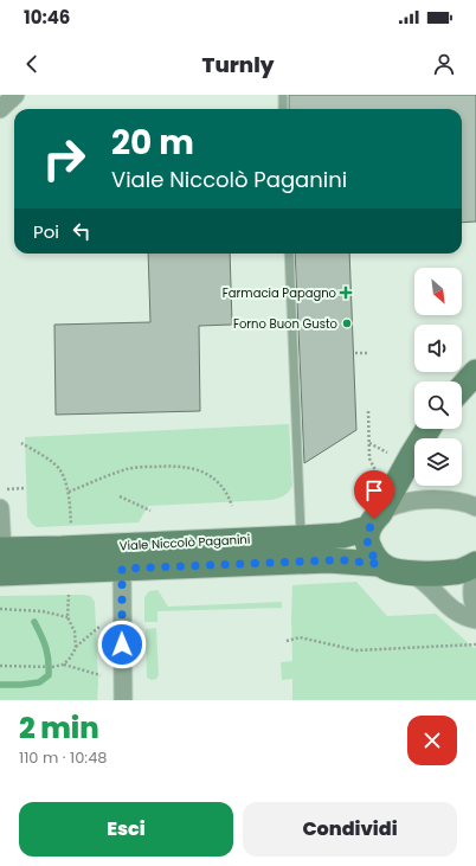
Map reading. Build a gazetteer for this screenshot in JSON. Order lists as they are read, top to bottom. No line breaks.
{"streets":{"street":["Viale Niccolò Paganini"]},"places":{"health":["Farmacia Papagno"],"other":["Forno Buon Gusto"]},"north":"bottom right","page":{"status":"10:46","header":"Turnly","turn":["20 m","Viale Niccolò Paganini"],"then":"Poi","heading":["2 min","110 m · 10:48"],"buttons":["Esci","Condividi"]}}
